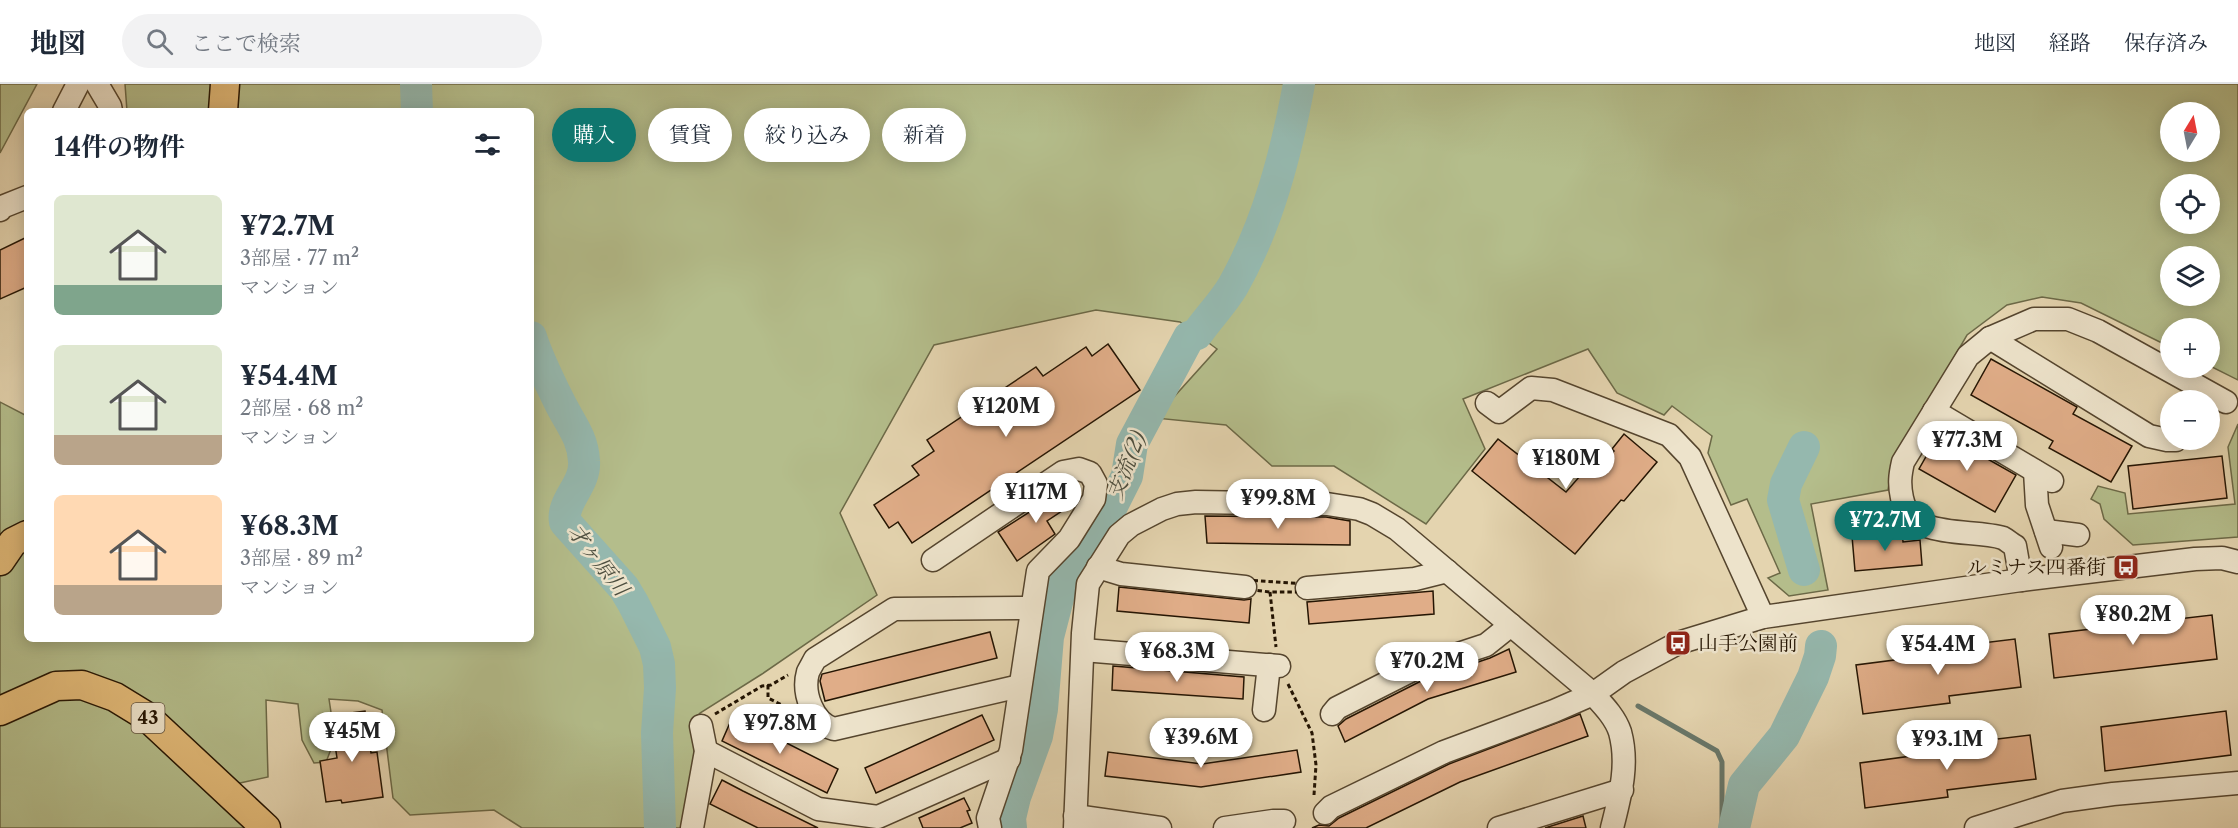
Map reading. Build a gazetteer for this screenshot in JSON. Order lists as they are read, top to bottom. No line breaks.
{"streets":{"main road":["43"]},"water":["支流(2)","才ヶ原川"],"places":{"bus stop":["ルミナス四番街","山手公園前"]},"north":"top","page":{"header":"地図","search":"ここで検索","nav":["地図","経路","保存済み"],"map_buttons":["+","−"],"chip":["購入","賃貸","絞り込み","新着"],"heading":"14件の物件","list":[{"name":"¥72.7M","note":"3部屋 · 77 m² · マンション"},{"name":"¥54.4M","note":"2部屋 · 68 m² · マンション"},{"name":"¥68.3M","note":"3部屋 · 89 m² · マンション"}],"price":["¥120M","¥77.3M","¥180M","¥117M","¥99.8M","¥72.7M","¥80.2M","¥54.4M","¥68.3M","¥70.2M","¥97.8M","¥45M","¥39.6M","¥93.1M"]}}
